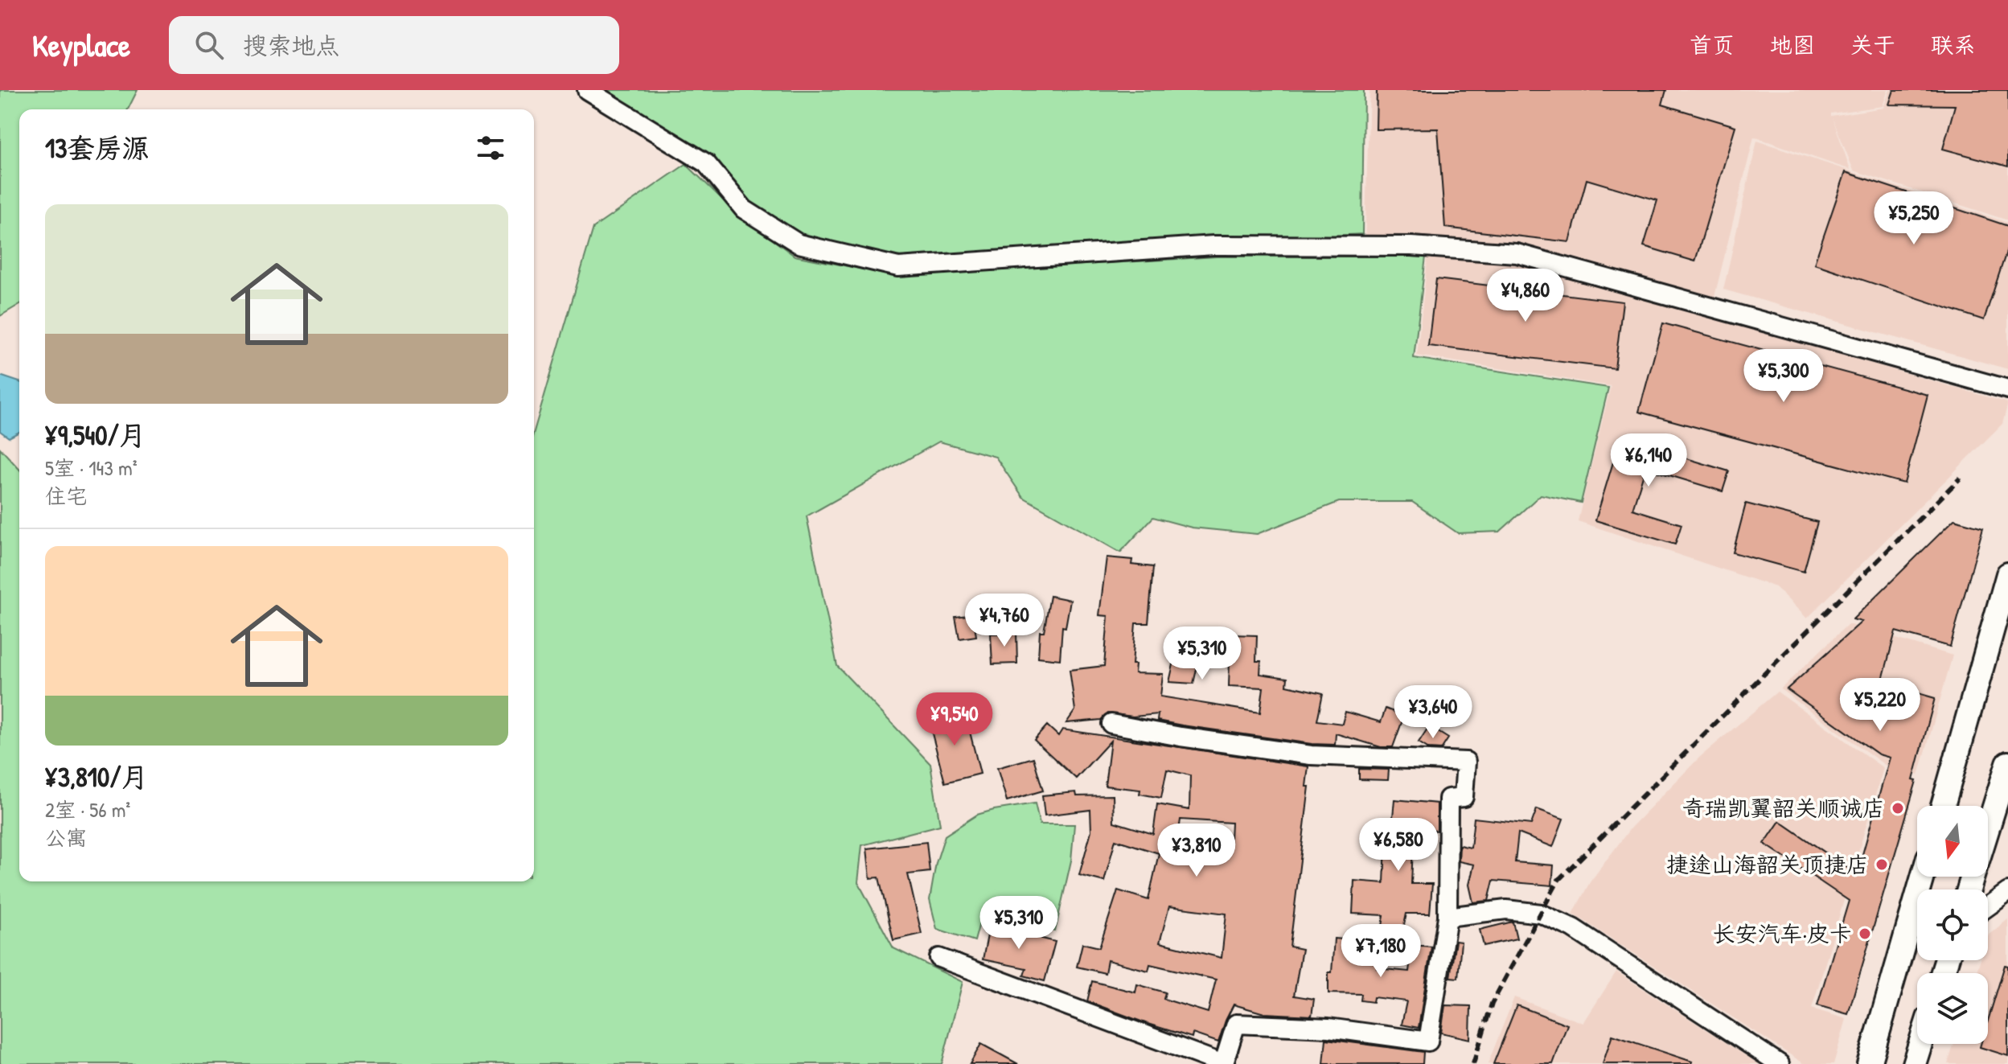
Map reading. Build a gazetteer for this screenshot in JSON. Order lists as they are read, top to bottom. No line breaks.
{"places":["奇瑞凯翼韶关顺诚店","捷途山海韶关顶捷店","长安汽车·皮卡"],"north":"bottom","page":{"header":"Keyplace","search":"搜索地点","nav":["首页","地图","关于","联系"],"heading":"13套房源","list":[{"name":"¥9,540/月","note":"5室 · 143 m² · 住宅"},{"name":"¥3,810/月","note":"2室 · 56 m² · 公寓"}],"price":["¥5,250","¥4,860","¥5,300","¥6,140","¥4,760","¥5,310","¥5,220","¥3,640","¥9,540","¥6,580","¥3,810","¥5,310","¥7,180"]}}
